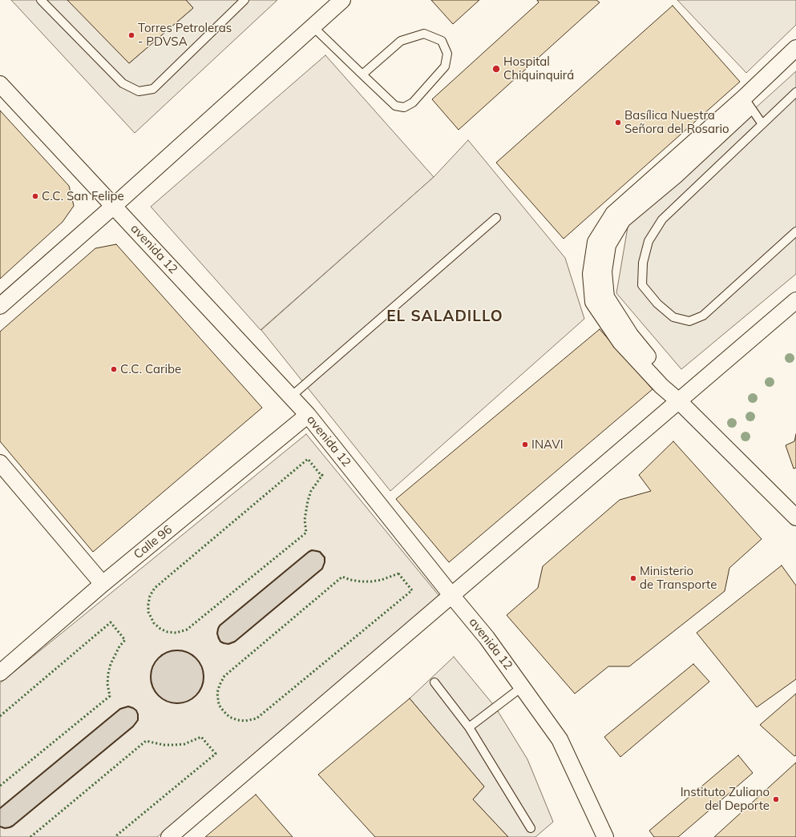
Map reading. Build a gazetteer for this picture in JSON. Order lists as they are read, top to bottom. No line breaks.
{"streets":{"street":["avenida 12","Calle 96"]},"crossings":[["avenida 12","Calle 96"]],"districts":["EL SALADILLO"],"places":["Torres Petroleras - PDVSA","Hospital Chiquinquirá","Basílica Nuestra Señora del Rosario","C.C. San Felipe","C.C. Caribe","INAVI","Ministerio de Transporte","Instituto Zuliano del Deporte"]}
